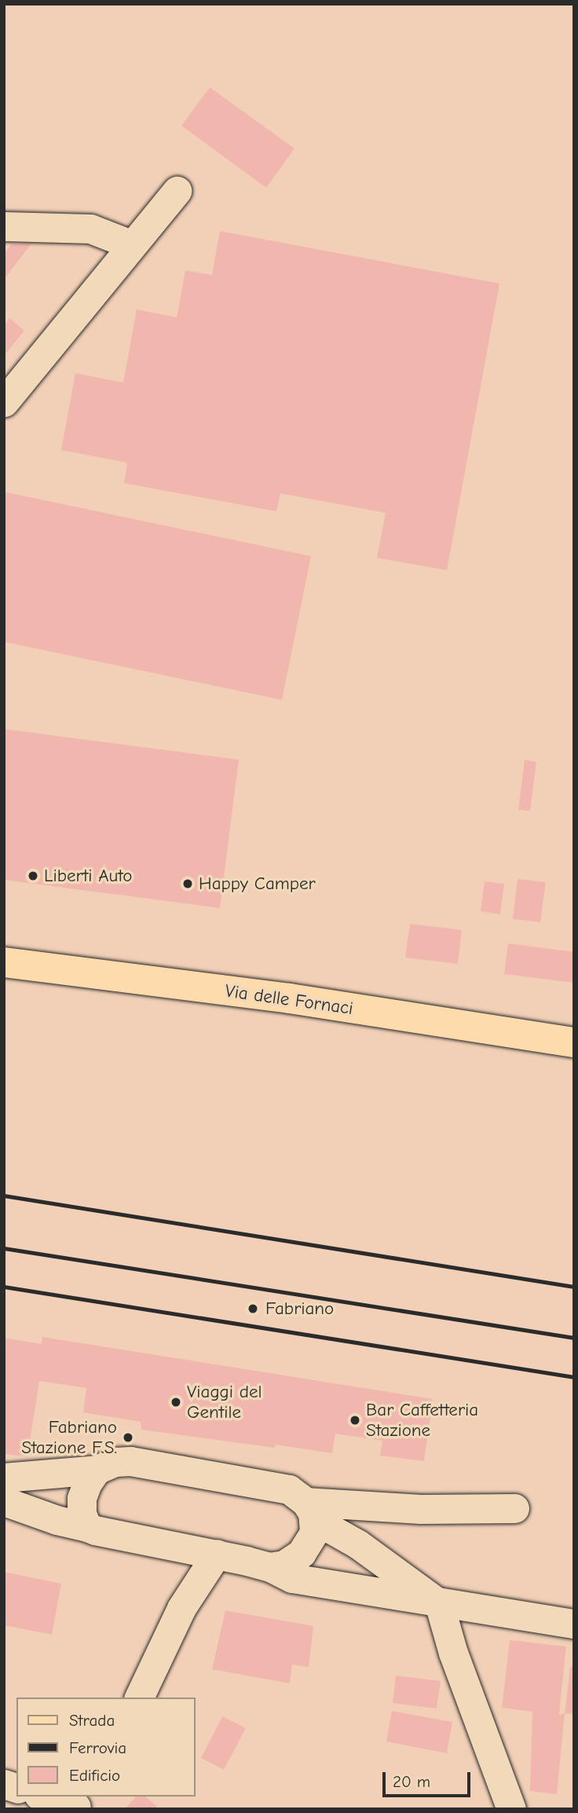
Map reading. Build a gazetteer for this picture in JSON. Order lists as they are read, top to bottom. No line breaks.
{"streets":{"main road":["Via delle Fornaci"]},"places":["Liberti Auto","Happy Camper","Fabriano","Viaggi del Gentile","Bar Caffetteria Stazione","Fabriano Stazione F.S."],"legend":["Strada","Ferrovia","Edificio"],"scale_bar":"20 m"}
